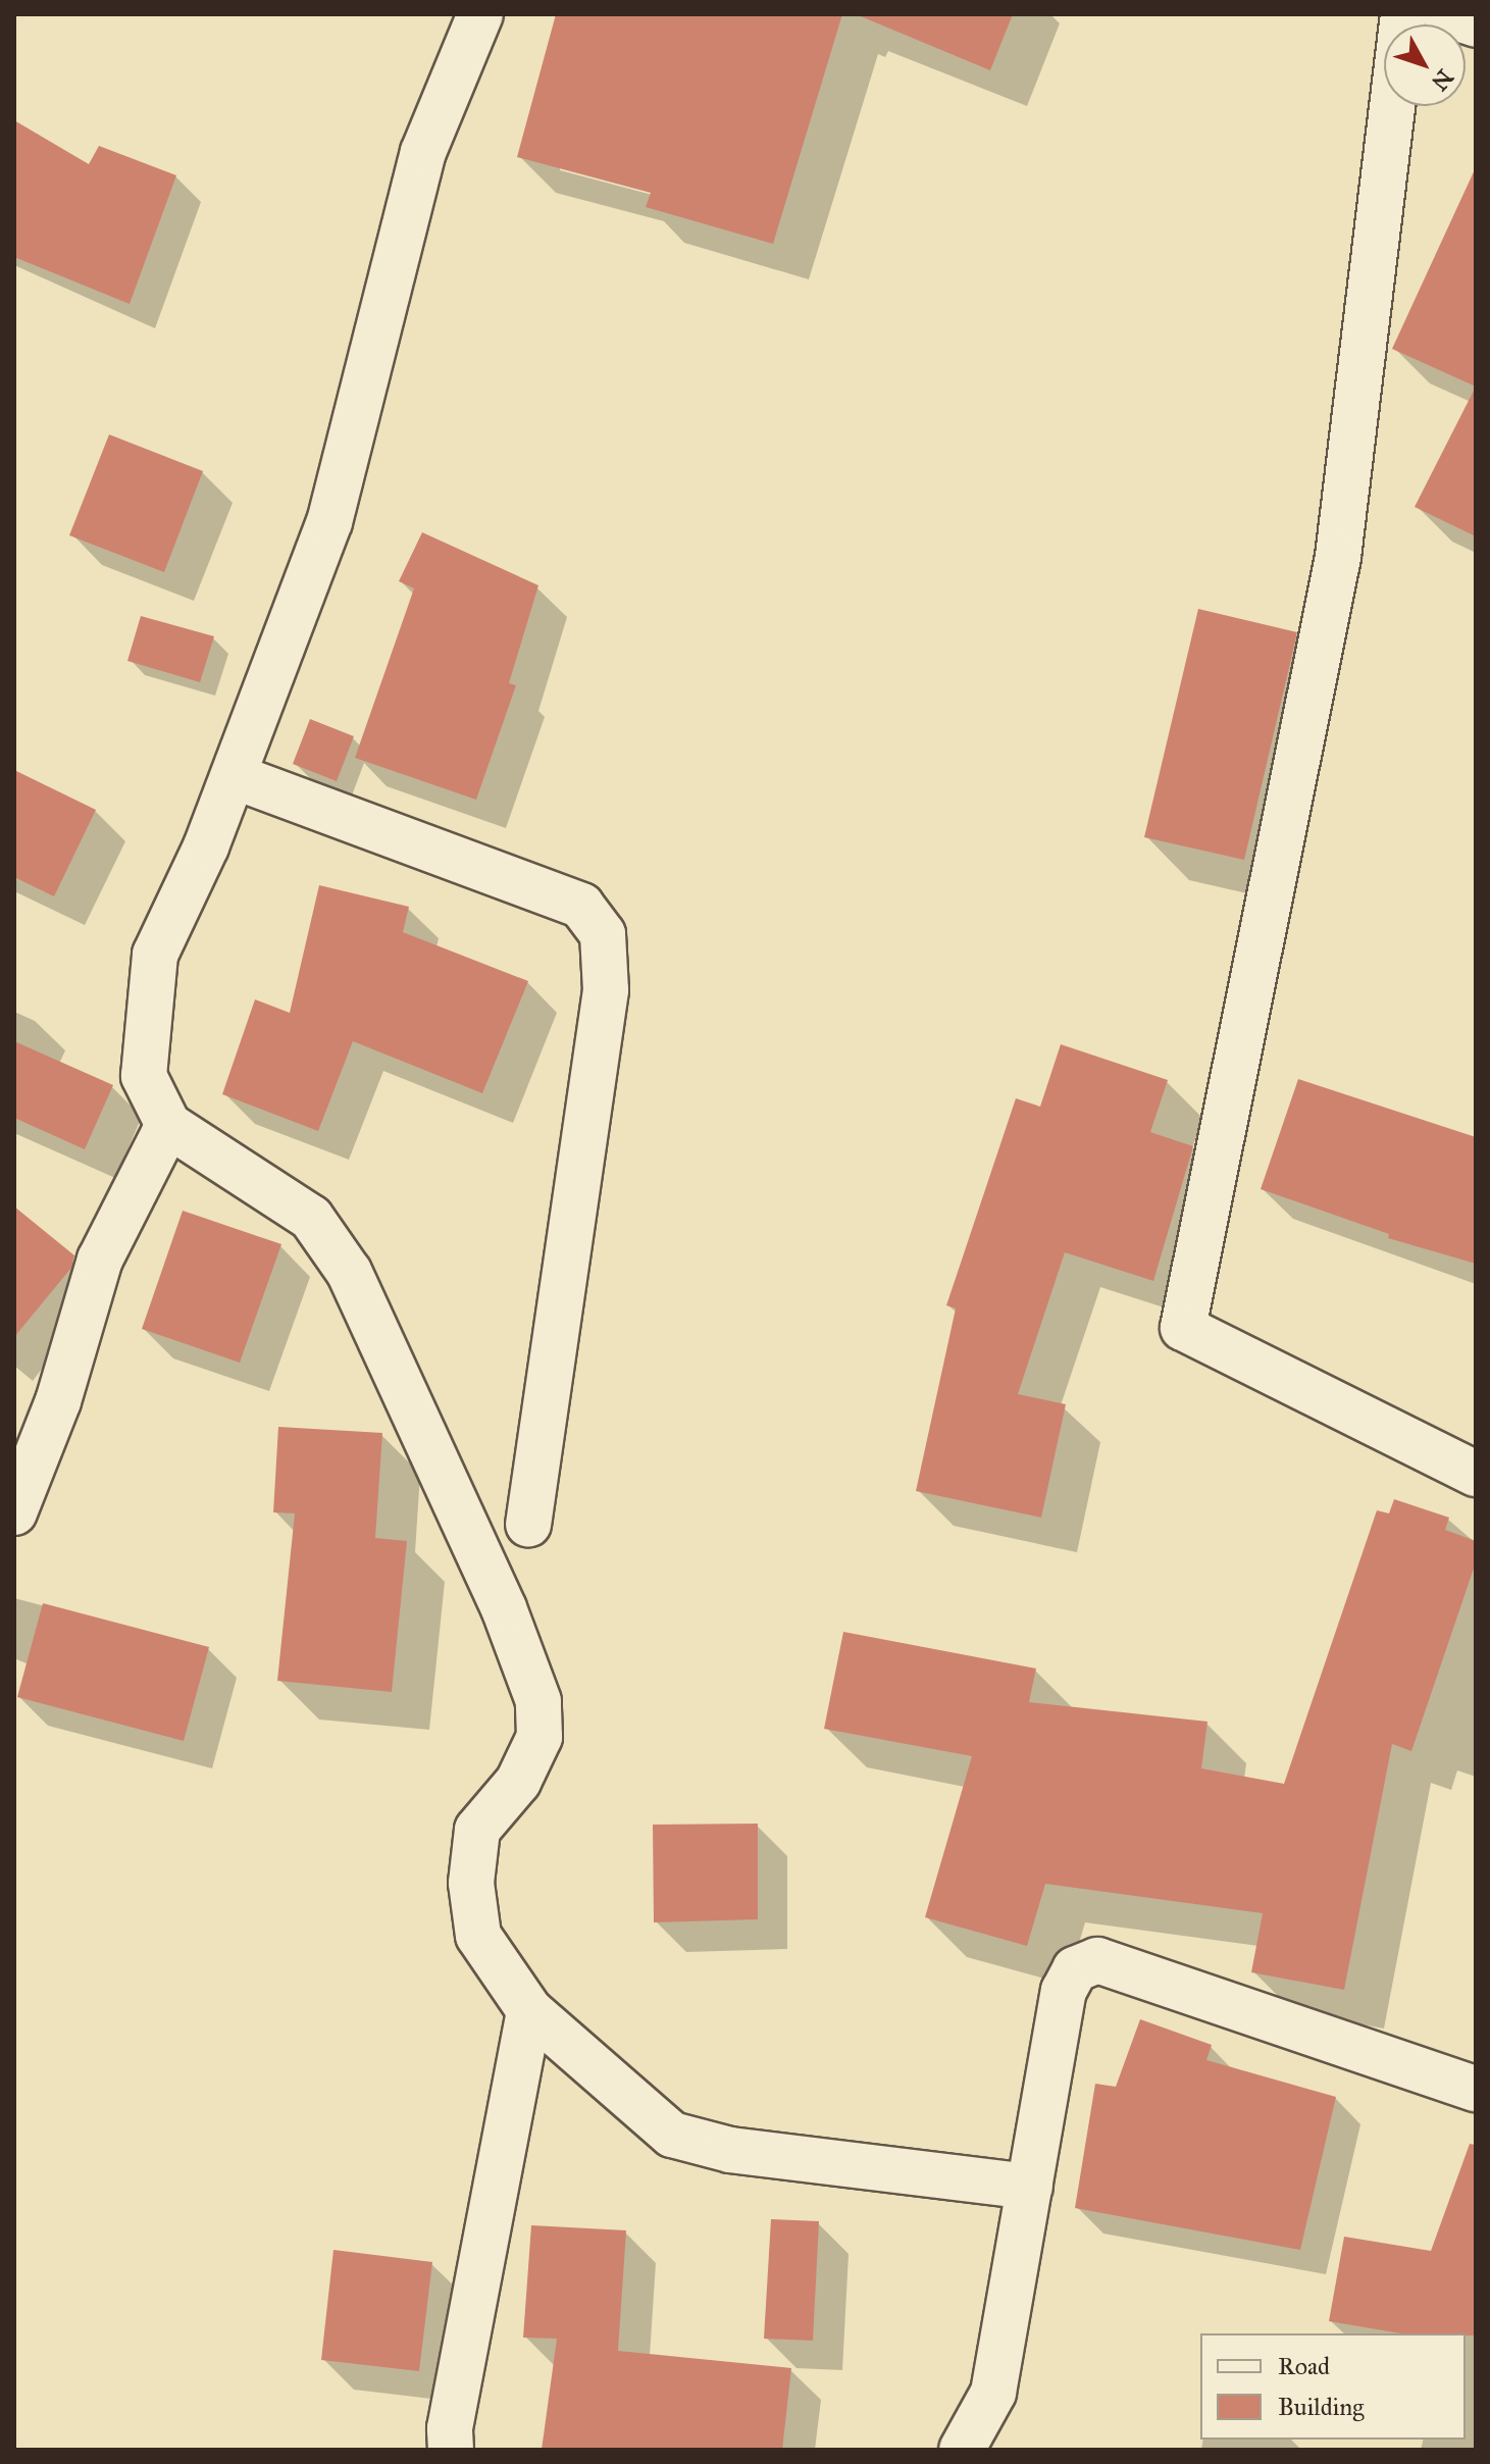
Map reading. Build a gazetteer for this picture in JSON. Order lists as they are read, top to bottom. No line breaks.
{"legend":["Road","Building"],"north":"bottom right"}
